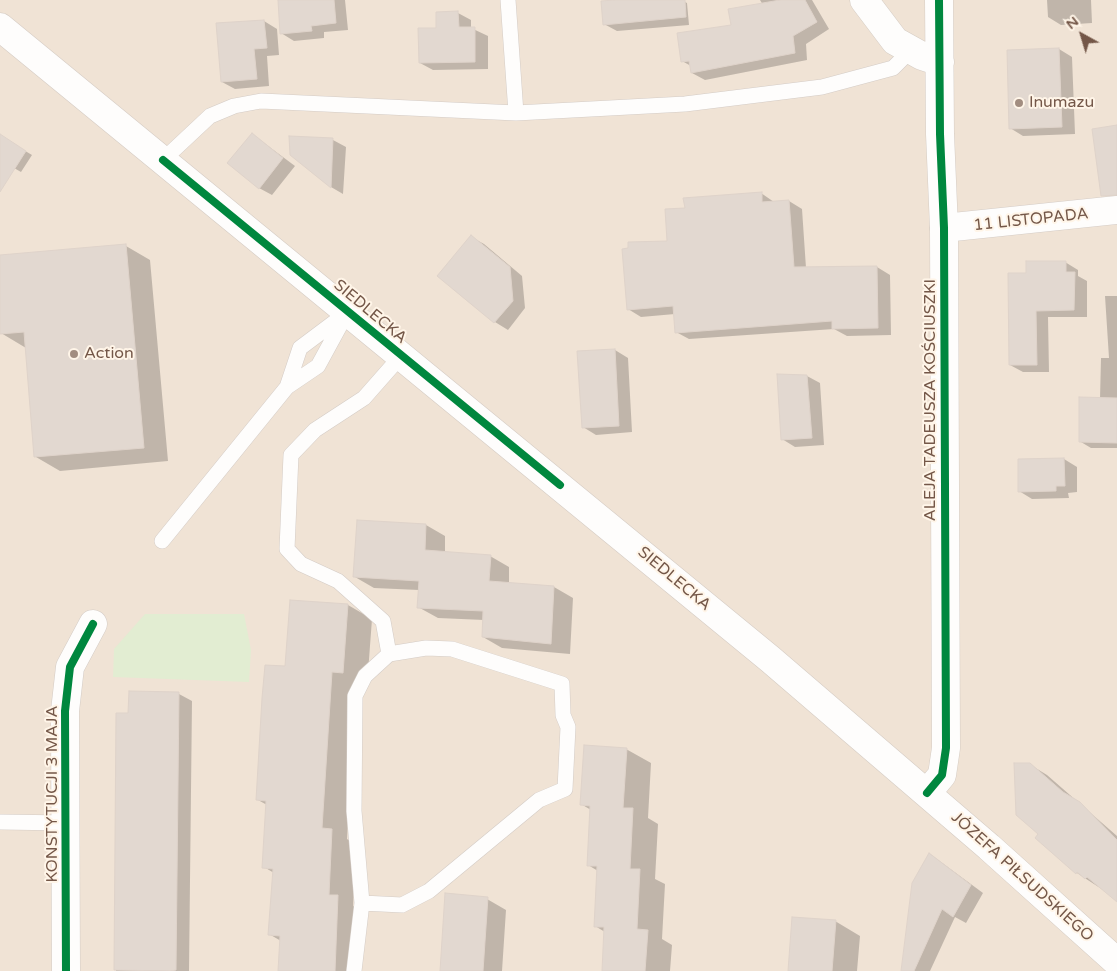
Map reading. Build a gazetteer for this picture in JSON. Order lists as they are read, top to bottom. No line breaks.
{"streets":{"main road":["11 LISTOPADA","SIEDLECKA","ALEJA TADEUSZA KOŚCIUSZKI","KONSTYTUCJI 3 MAJA","JÓZEFA PIŁSUDSKIEGO"]},"crossings":[["11 LISTOPADA","ALEJA TADEUSZA KOŚCIUSZKI"],["SIEDLECKA","ALEJA TADEUSZA KOŚCIUSZKI"],["SIEDLECKA","JÓZEFA PIŁSUDSKIEGO"],["ALEJA TADEUSZA KOŚCIUSZKI","JÓZEFA PIŁSUDSKIEGO"]],"places":["Inumazu","Action"],"north":"top left"}
